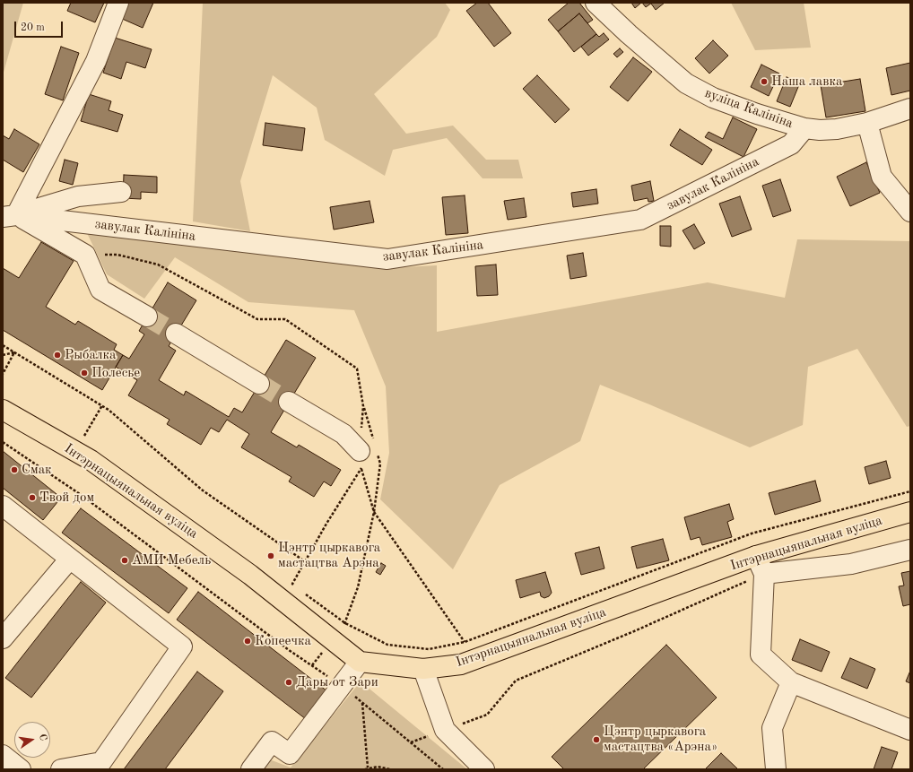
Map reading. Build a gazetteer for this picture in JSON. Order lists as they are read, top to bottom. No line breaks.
{"streets":{"main road":["Інтэрнацыянальная вуліца"],"street":["вуліца Калініна","завулак Калініна"]},"crossings":[["вуліца Калініна","завулак Калініна"]],"places":["Наша лавка","Рыбалка","Полесье","Смак","Твой дом","Цэнтр цыркавога мастацтва Арэна","АМИ Мебель","Копеечка","Дары от Зари","Цэнтр цыркавога мастацтва «Арэна»"],"scale_bar":"20 m","north":"right"}
